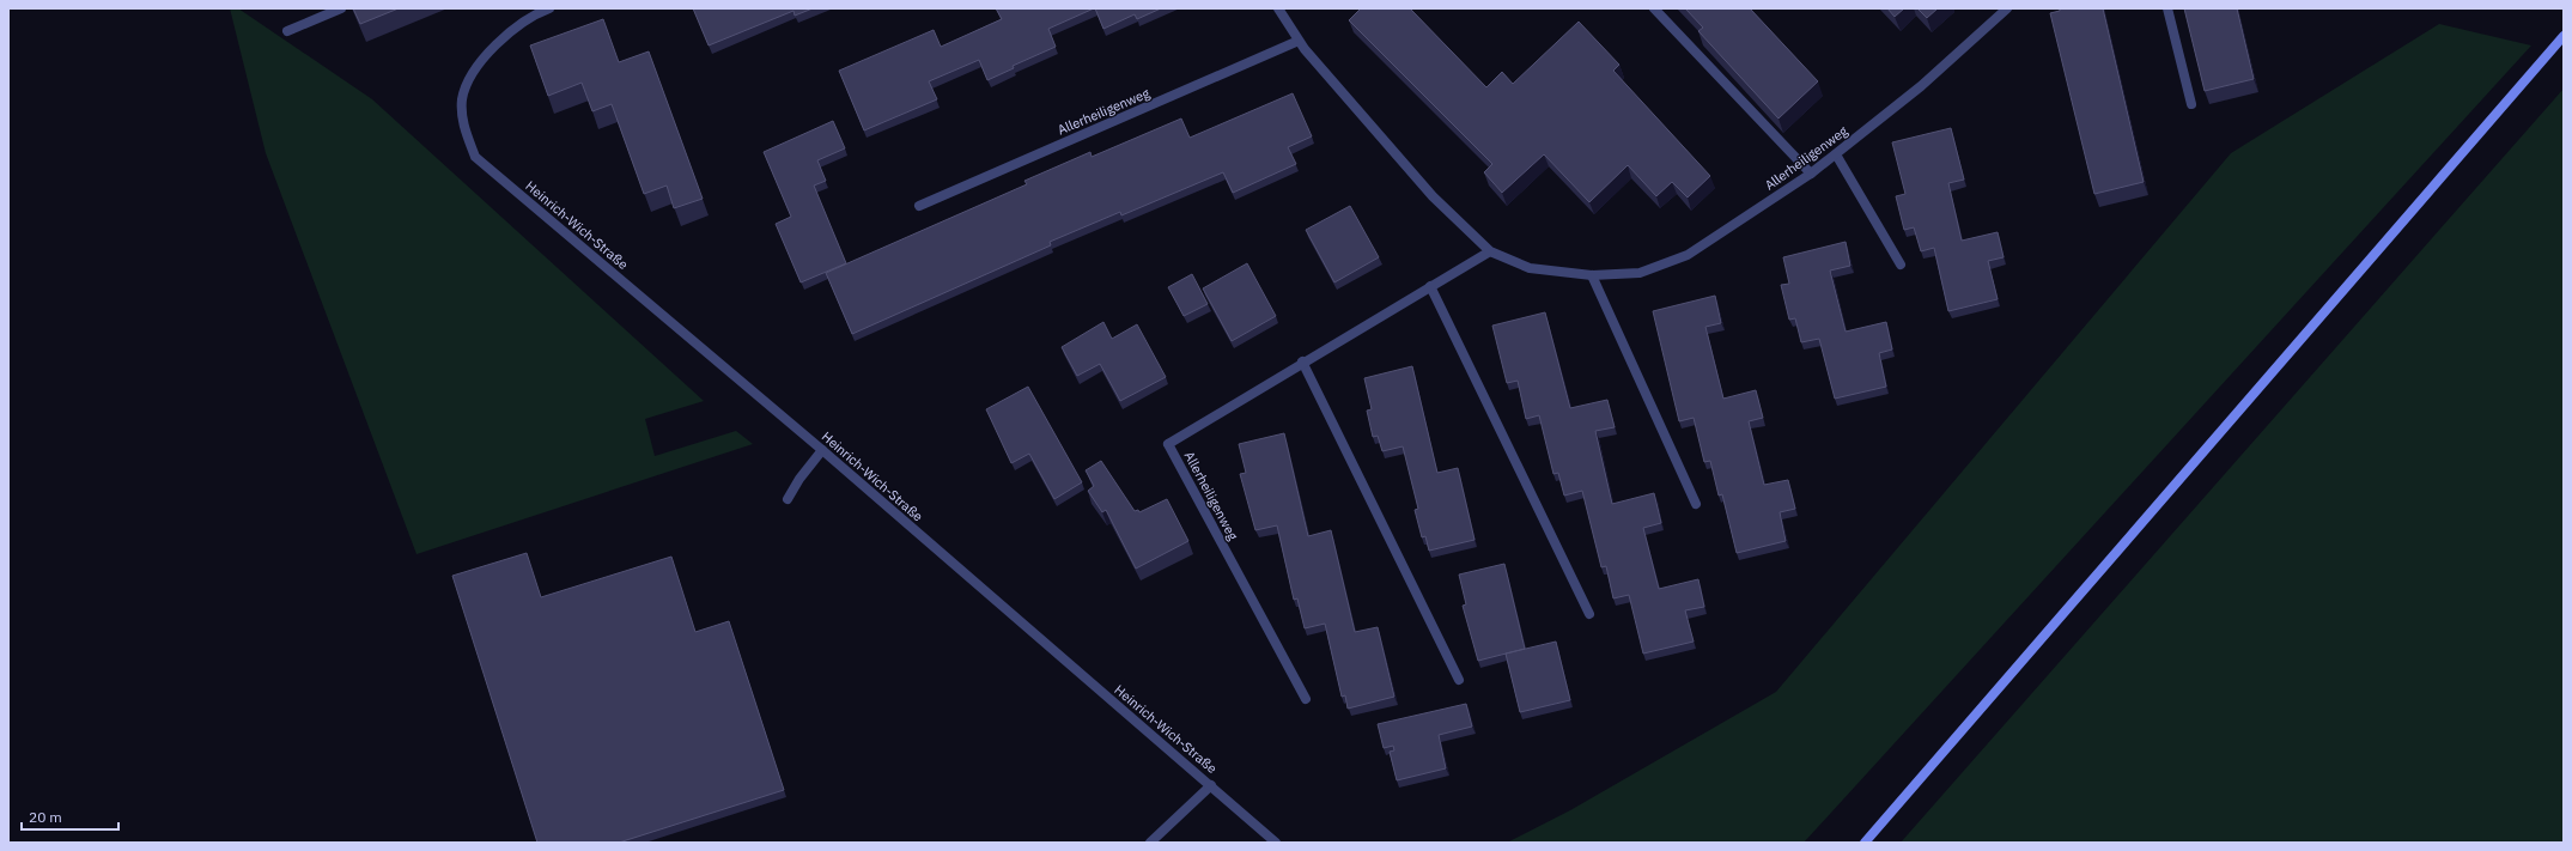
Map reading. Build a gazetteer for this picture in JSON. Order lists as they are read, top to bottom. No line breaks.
{"streets":{"street":["Allerheiligenweg","Heinrich-Wich-Straße"]},"scale_bar":"20 m"}
